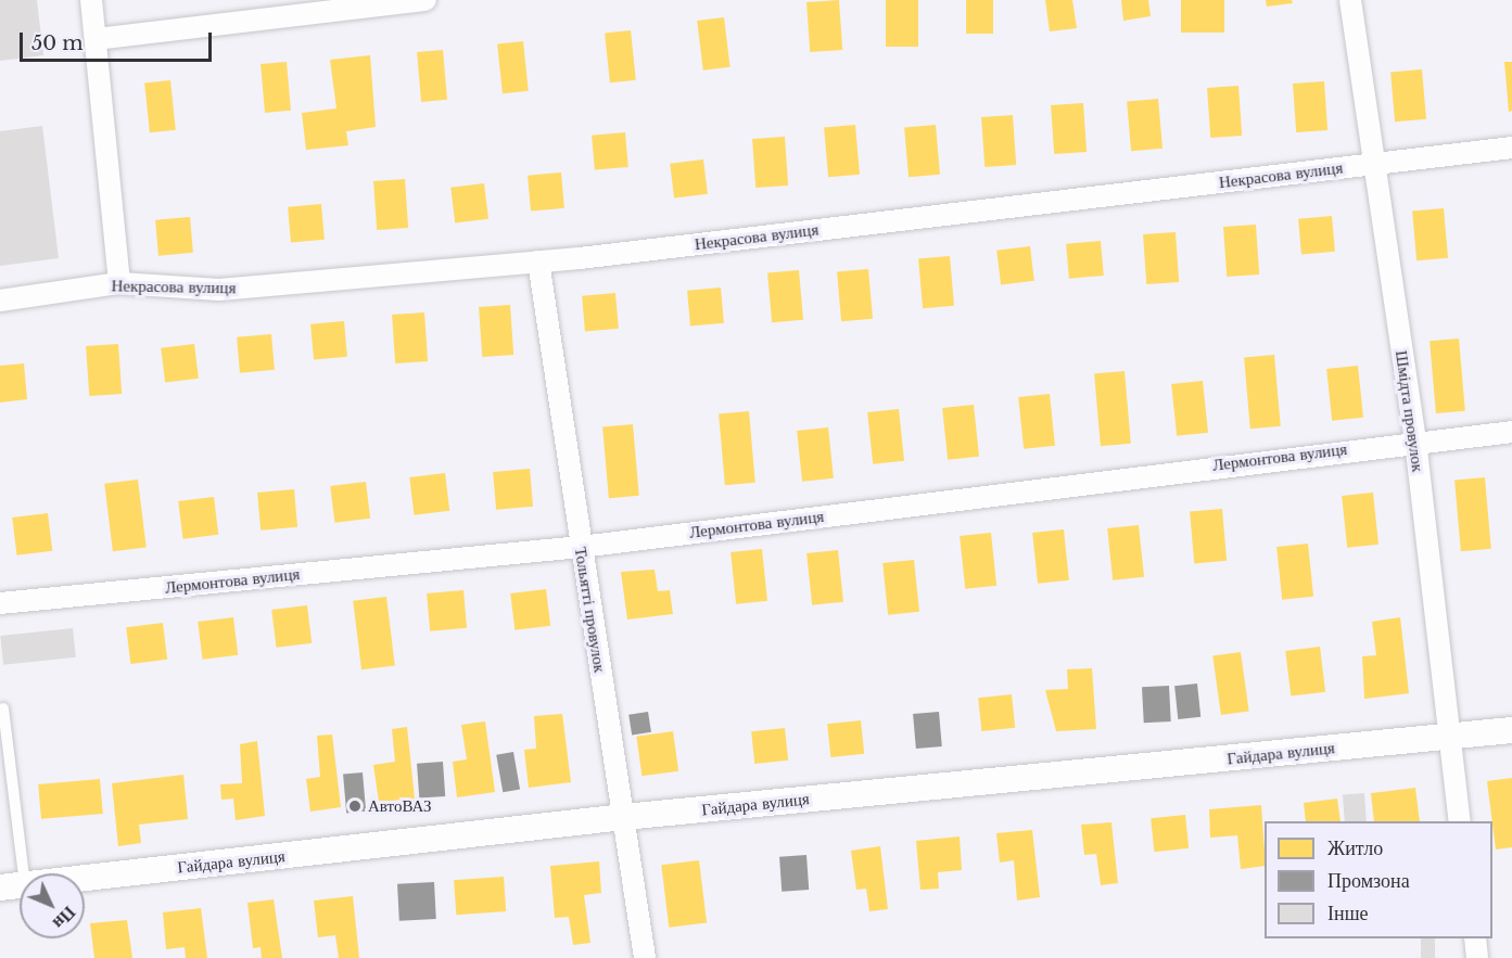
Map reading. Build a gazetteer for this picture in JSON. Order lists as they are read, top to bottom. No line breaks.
{"streets":{"street":["Некрасова вулиця","Шмідта провулок","Лермонтова вулиця","Тольятті провулок","Гайдара вулиця"]},"crossings":[["Некрасова вулиця","Шмідта провулок"],["Некрасова вулиця","Тольятті провулок"],["Шмідта провулок","Лермонтова вулиця"],["Шмідта провулок","Гайдара вулиця"],["Лермонтова вулиця","Тольятті провулок"],["Тольятті провулок","Гайдара вулиця"]],"places":["АвтоВАЗ"],"legend":["Житло","Промзона","Інше"],"scale_bar":"50 m","north":"bottom right"}
